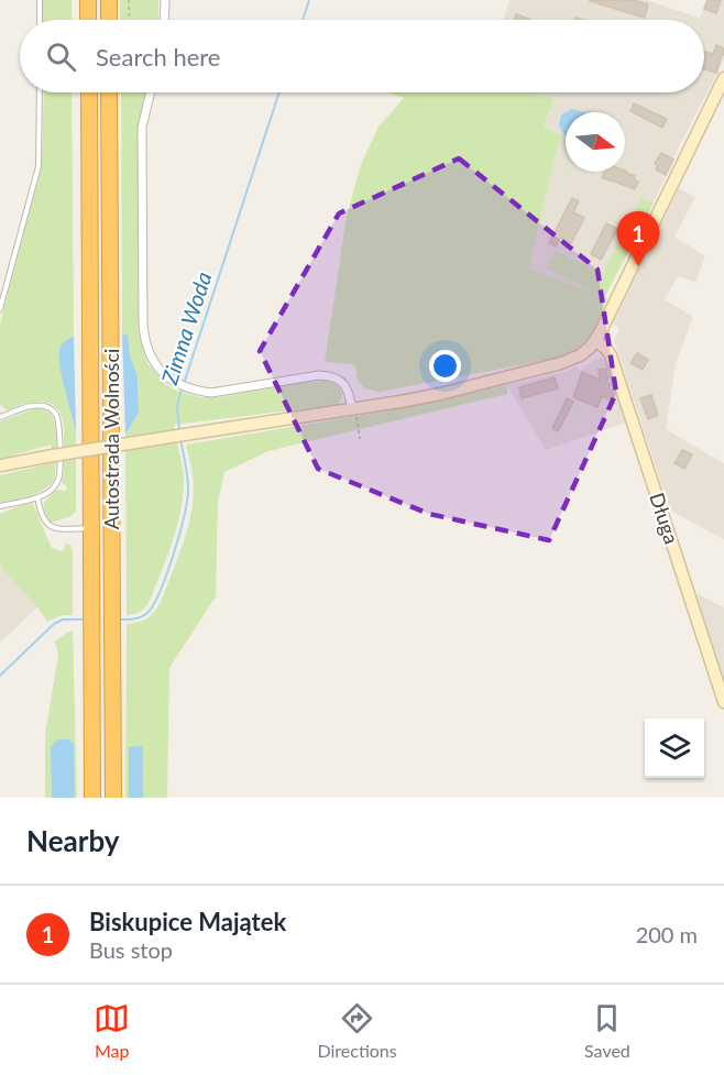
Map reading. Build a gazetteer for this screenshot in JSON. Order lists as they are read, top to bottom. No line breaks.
{"streets":{"highway":["Autostrada Wolności"],"main road":["Długa"]},"water":["Zimna Woda"],"north":"right","page":{"search":"Search here","pins":"1","heading":"Nearby","list":[{"mark":"1","name":"Biskupice Majątek","note":"Bus stop","value":"200 m"}],"nav":["Map","Directions","Saved"]}}
